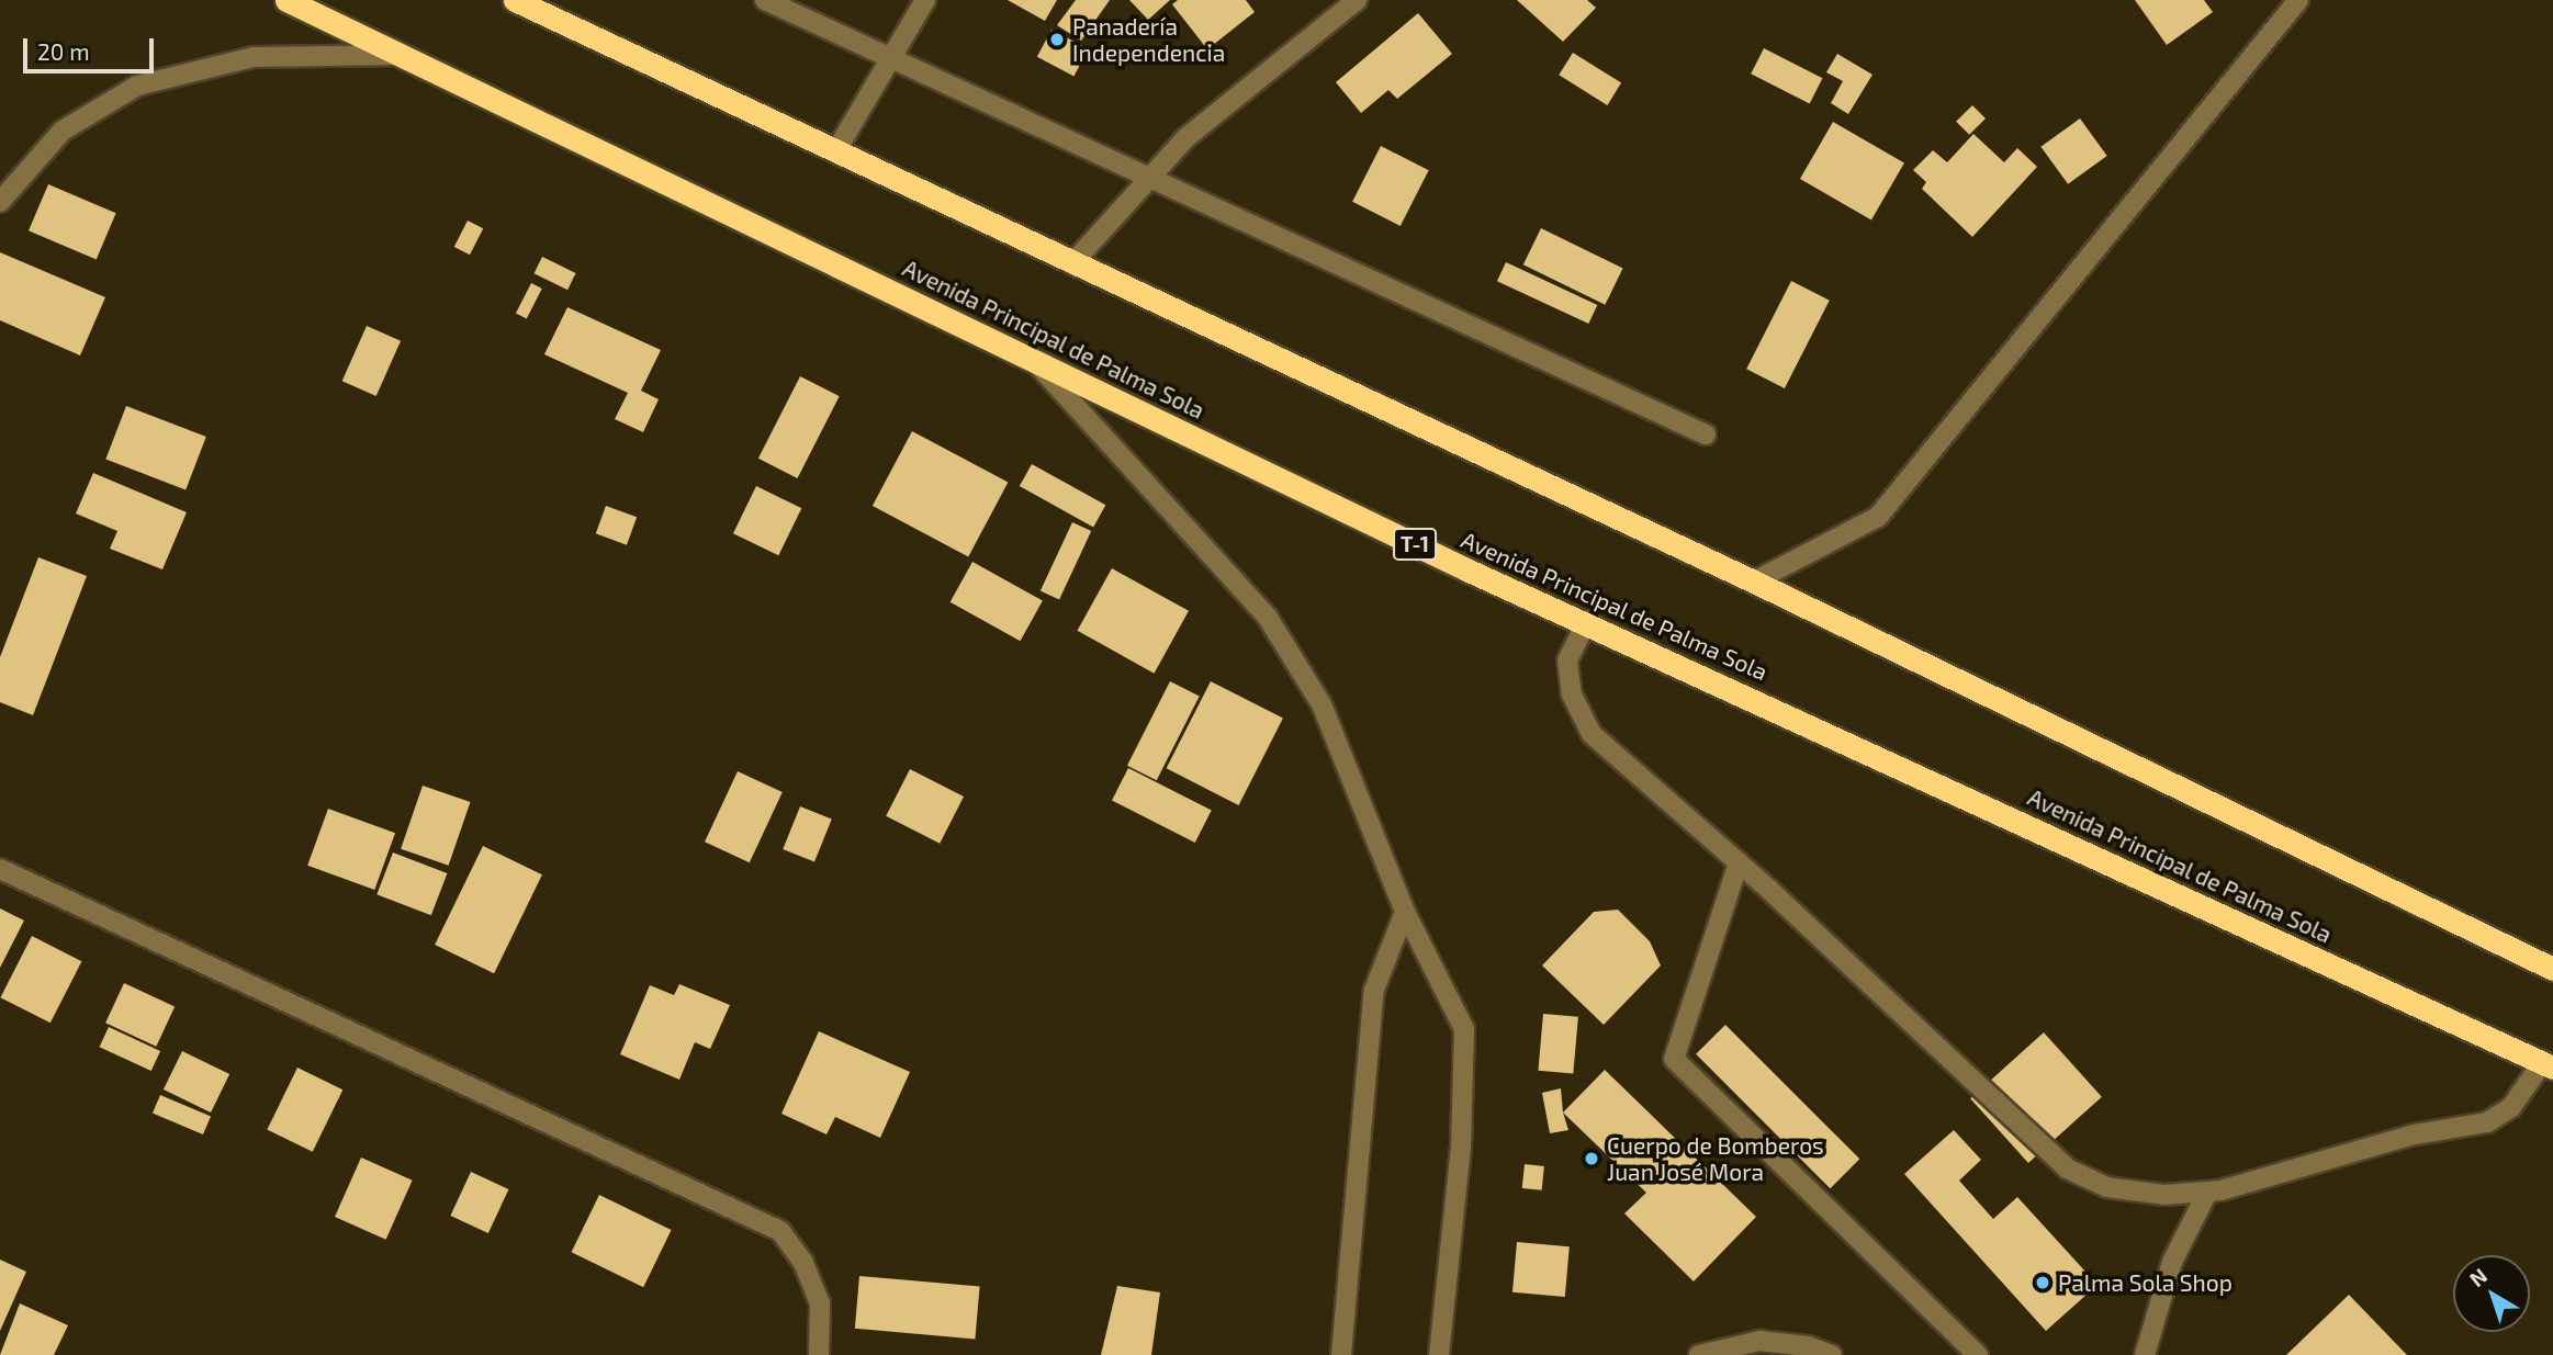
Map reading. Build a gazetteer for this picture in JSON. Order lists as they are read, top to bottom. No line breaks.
{"streets":{"highway":["Avenida Principal de Palma Sola","T-1"]},"places":["Panadería Independencia","Cuerpo de Bomberos Juan José Mora","Palma Sola Shop"],"scale_bar":"20 m","north":"top left"}
